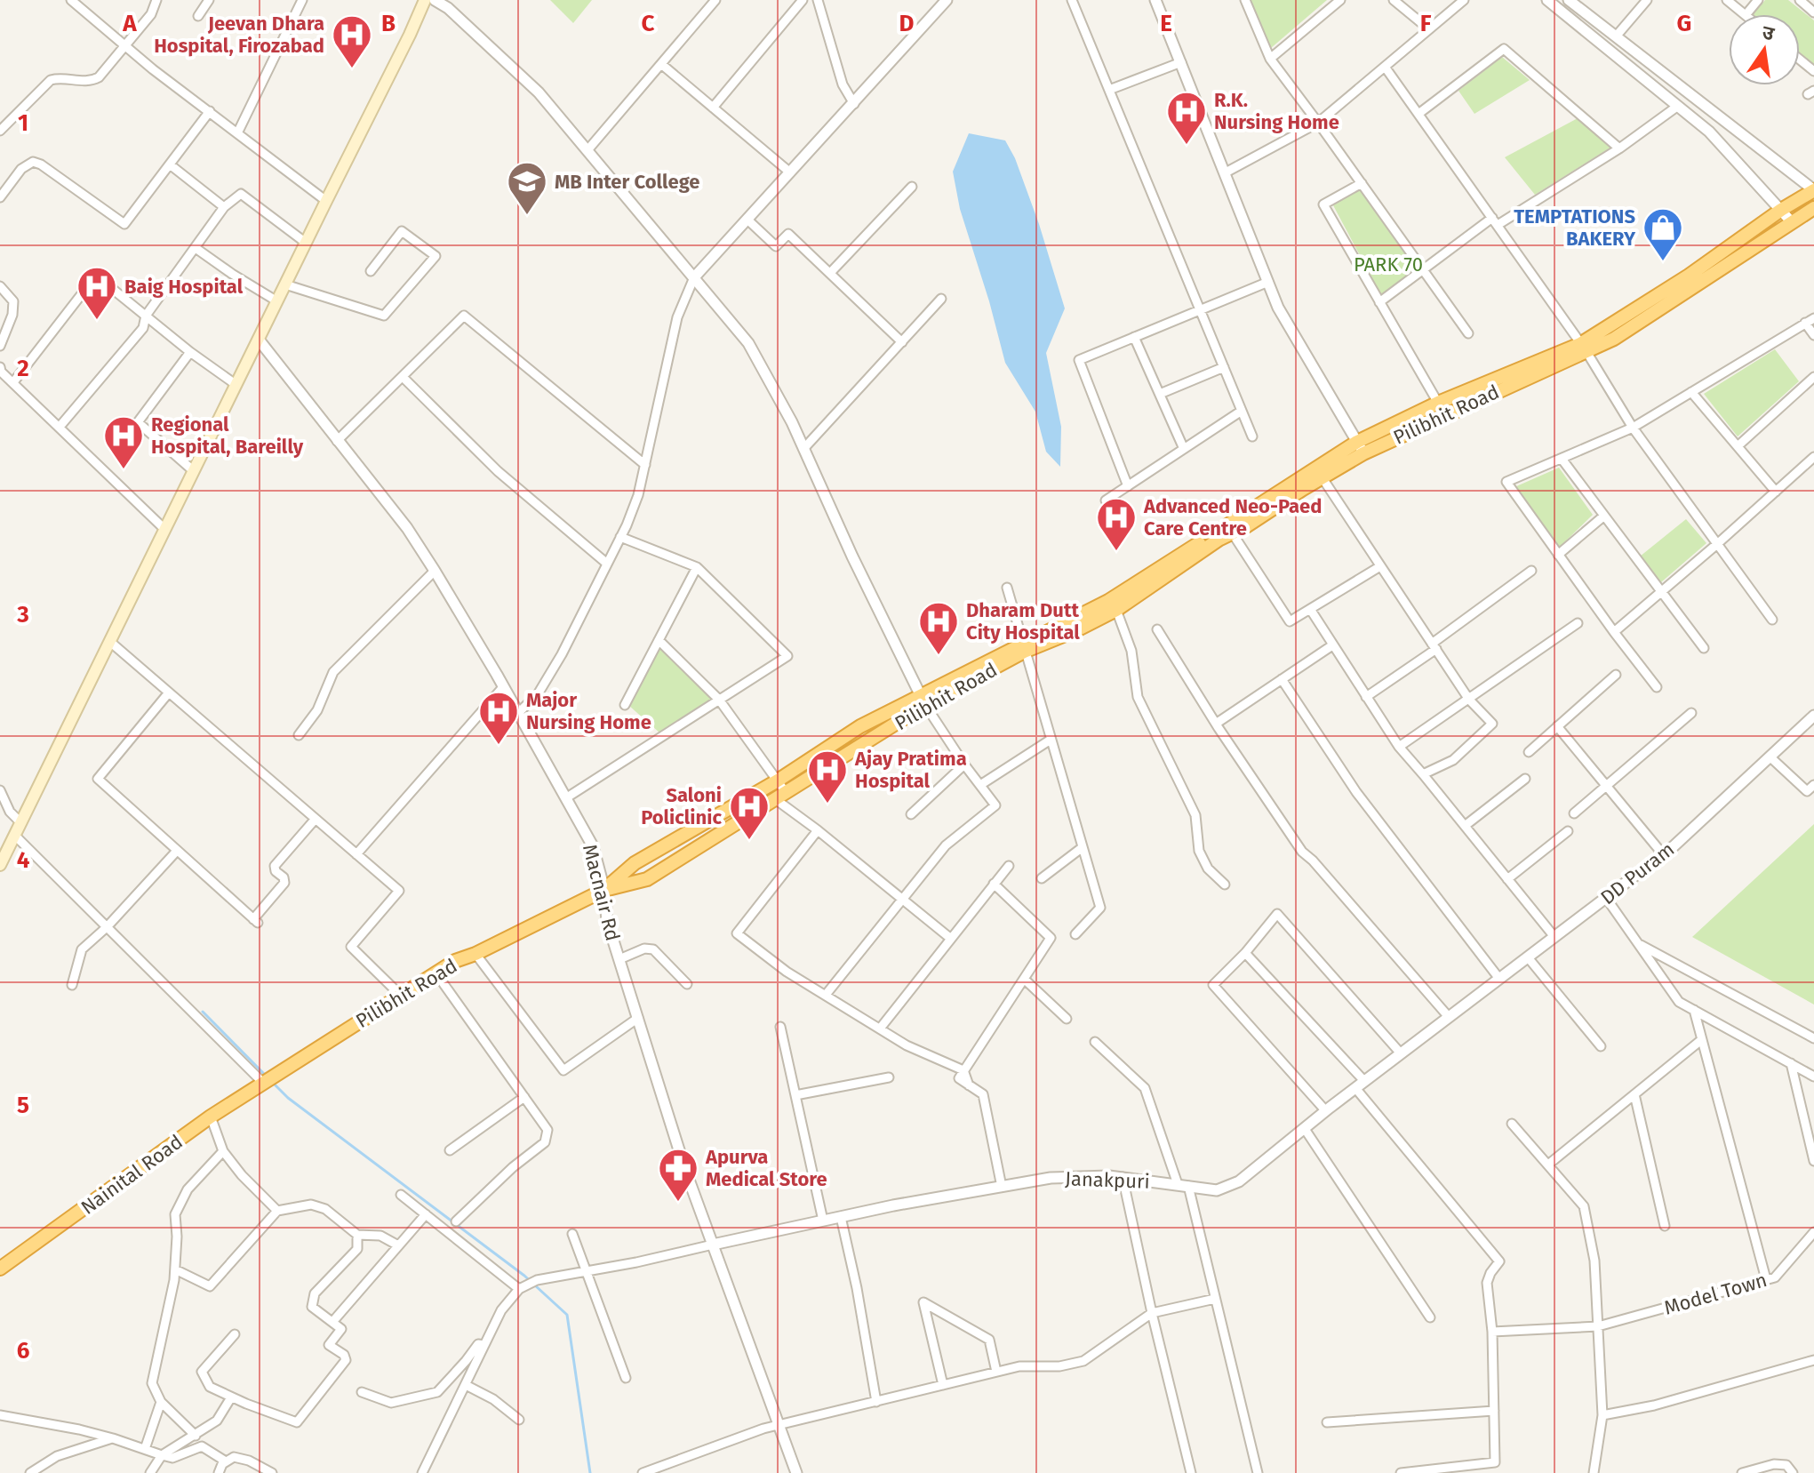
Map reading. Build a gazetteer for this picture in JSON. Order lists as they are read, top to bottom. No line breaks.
{"streets":{"highway":["Pilibhit Road","Nainital Road"],"street":["DD Puram","Macnair Rd","Janakpuri","Model Town"]},"crossings":[["Pilibhit Road","Macnair Rd"],["Pilibhit Road","Nainital Road"],["DD Puram","Janakpuri"],["Macnair Rd","Janakpuri"]],"parks":["PARK 70"],"places":{"hospital":["Jeevan Dhara Hospital, Firozabad","R.K. Nursing Home","Baig Hospital","Regional Hospital, Bareilly","Advanced Neo-Paed Care Centre","Dharam Dutt City Hospital","Major Nursing Home","Ajay Pratima Hospital","Saloni Policlinic"],"school or university":["MB Inter College"],"shop":["TEMPTATIONS BAKERY"],"pharmacy":["Apurva Medical Store"]},"north":"top","grid":{"columns":["A","B","C","D","E","F","G"],"rows":["1","2","3","4","5","6"]}}
